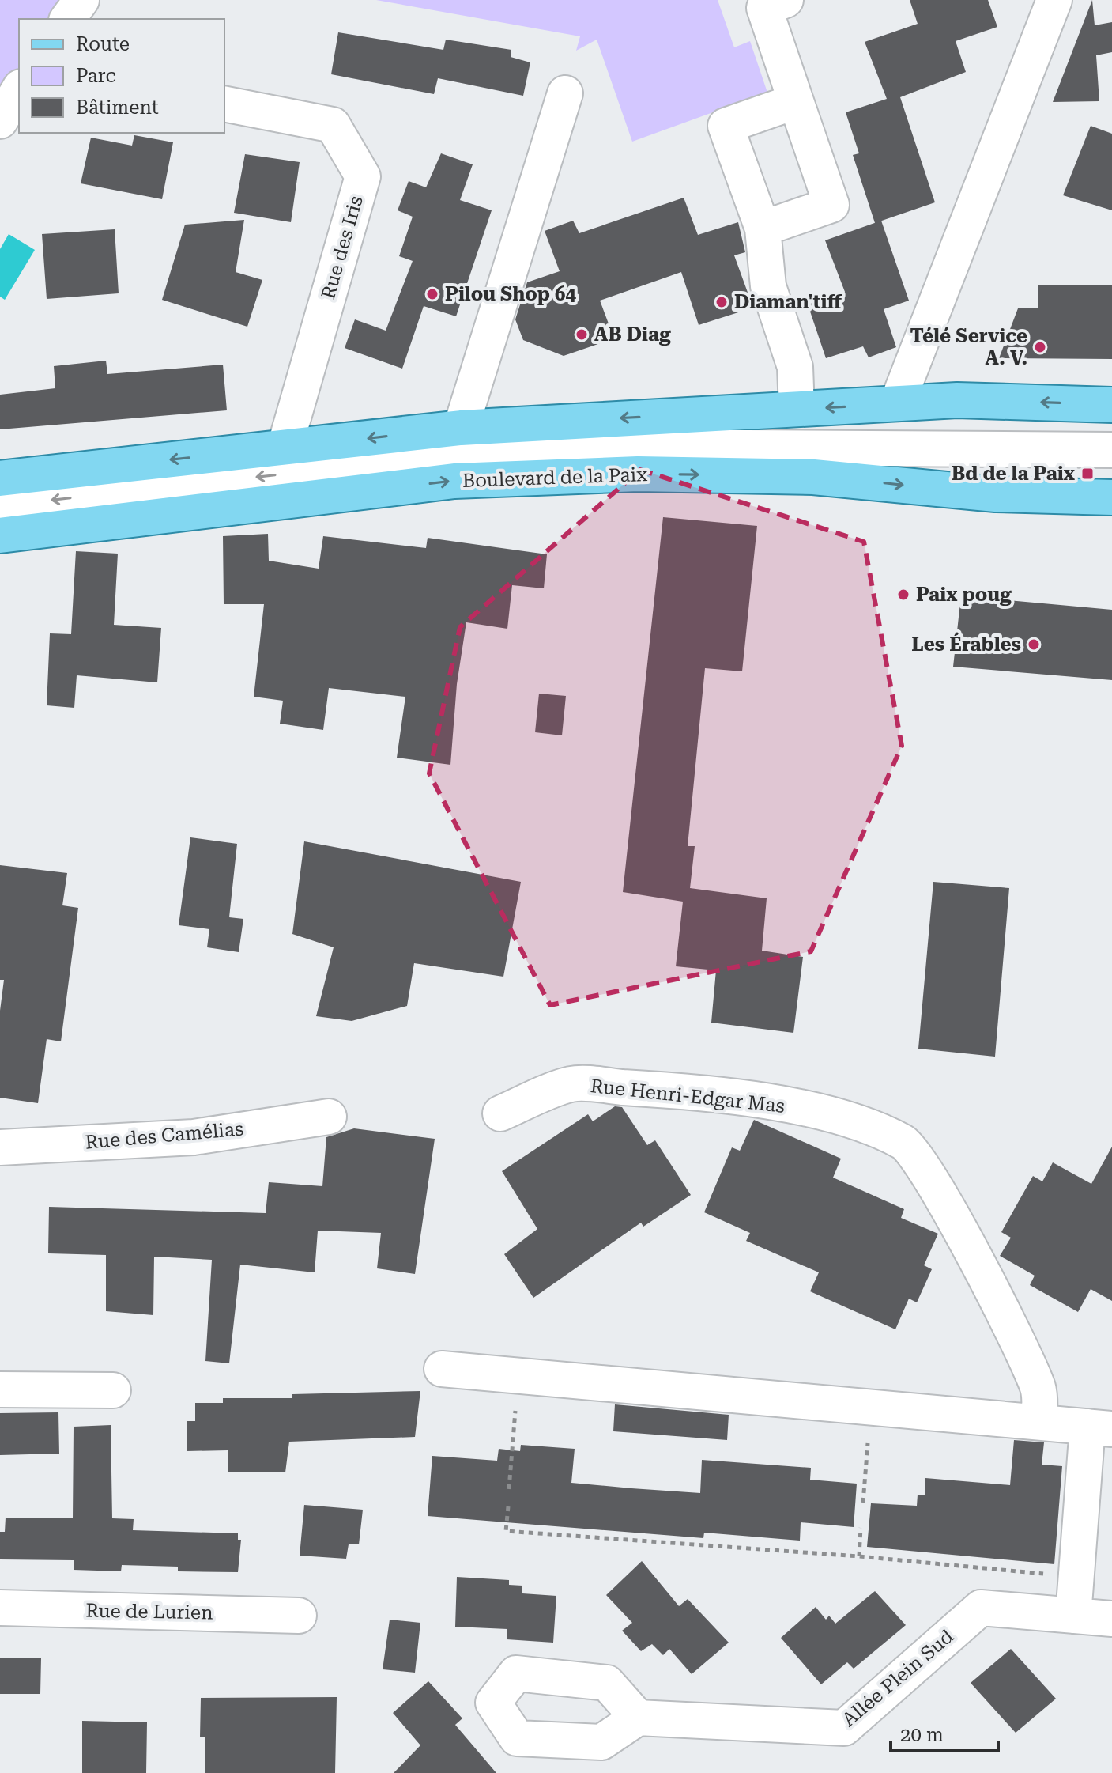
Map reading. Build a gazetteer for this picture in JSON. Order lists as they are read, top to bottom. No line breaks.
{"streets":{"main road":["Boulevard de la Paix"],"street":["Rue des Iris","Rue Henri-Edgar Mas","Rue des Camélias","Rue de Lurien","Allée Plein Sud"]},"places":{"other":["Pilou Shop 64","Diaman'tiff","AB Diag","Télé Service A. V.","Paix poug","Les Érables"],"transit":["Bd de la Paix"]},"legend":["Route","Parc","Bâtiment"],"scale_bar":"20 m"}
